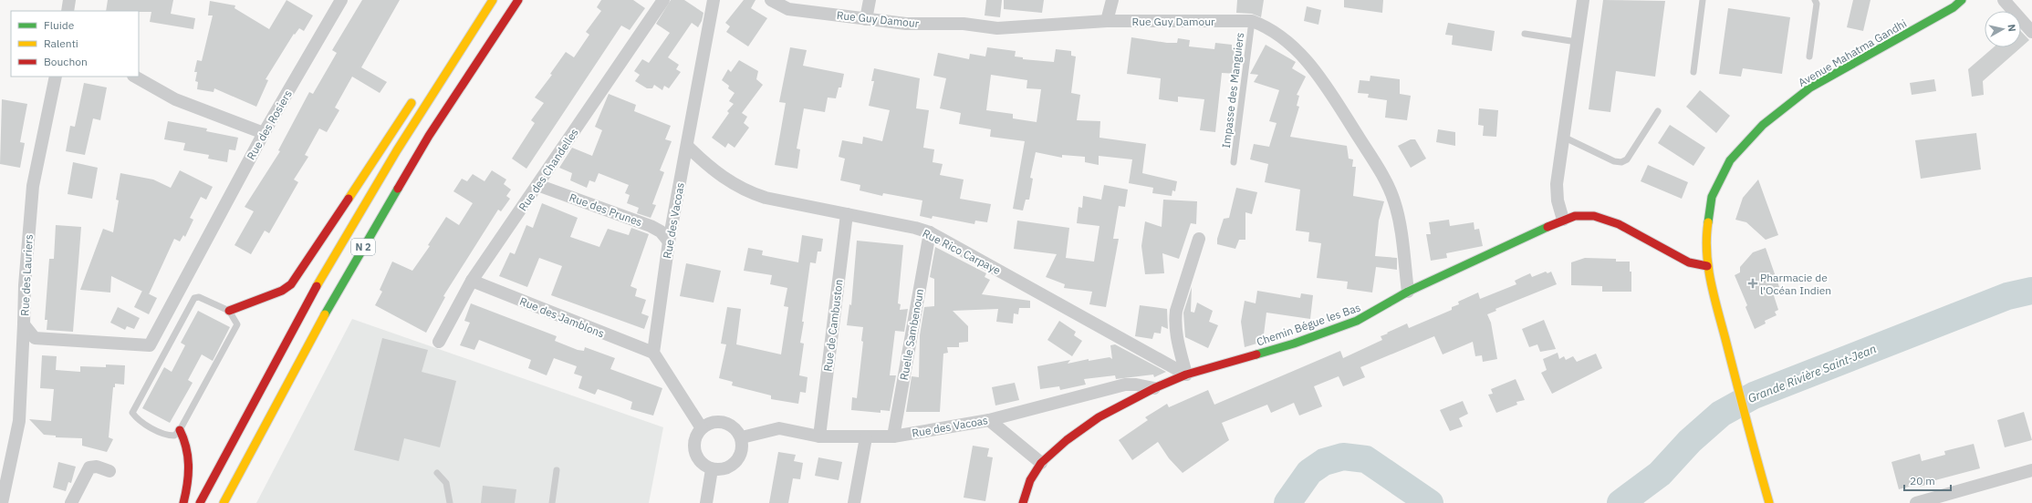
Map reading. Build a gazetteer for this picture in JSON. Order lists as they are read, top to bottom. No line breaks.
{"streets":{"main road":["Avenue Mahatma Gandhi","N 2","Chemin Bégue les Bas"],"street":["Rue Guy Damour","Rue des Rosiers","Rue des Chandelles","Rue des Prunes","Rue des Vacoas","Rue Rico Carpaye","Rue des Lauriers","Rue des Jamblons","Rue de Cambuston","Ruelle Sambenoun"],"lane":["Impasse des Manguiers"]},"crossings":[["Rue Guy Damour","Impasse des Manguiers"],["Rue Guy Damour","Chemin Bégue les Bas"],["Avenue Mahatma Gandhi","Chemin Bégue les Bas"],["Rue des Rosiers","Rue des Lauriers"],["Rue des Chandelles","Rue des Prunes"],["Rue des Chandelles","Rue des Jamblons"],["Rue des Prunes","Rue des Vacoas"],["Rue des Vacoas","Rue Rico Carpaye"],["Rue des Vacoas","Rue des Jamblons"],["Rue des Vacoas","Chemin Bégue les Bas"],["Rue des Vacoas","Rue de Cambuston"],["Rue des Vacoas","Ruelle Sambenoun"],["Rue Rico Carpaye","Chemin Bégue les Bas"],["Rue Rico Carpaye","Rue de Cambuston"],["Rue Rico Carpaye","Ruelle Sambenoun"]],"water":["Grande Rivière Saint-Jean"],"places":{"health":["Pharmacie de l'Océan Indien"]},"legend":["Fluide","Ralenti","Bouchon"],"scale_bar":"20 m","north":"right"}
